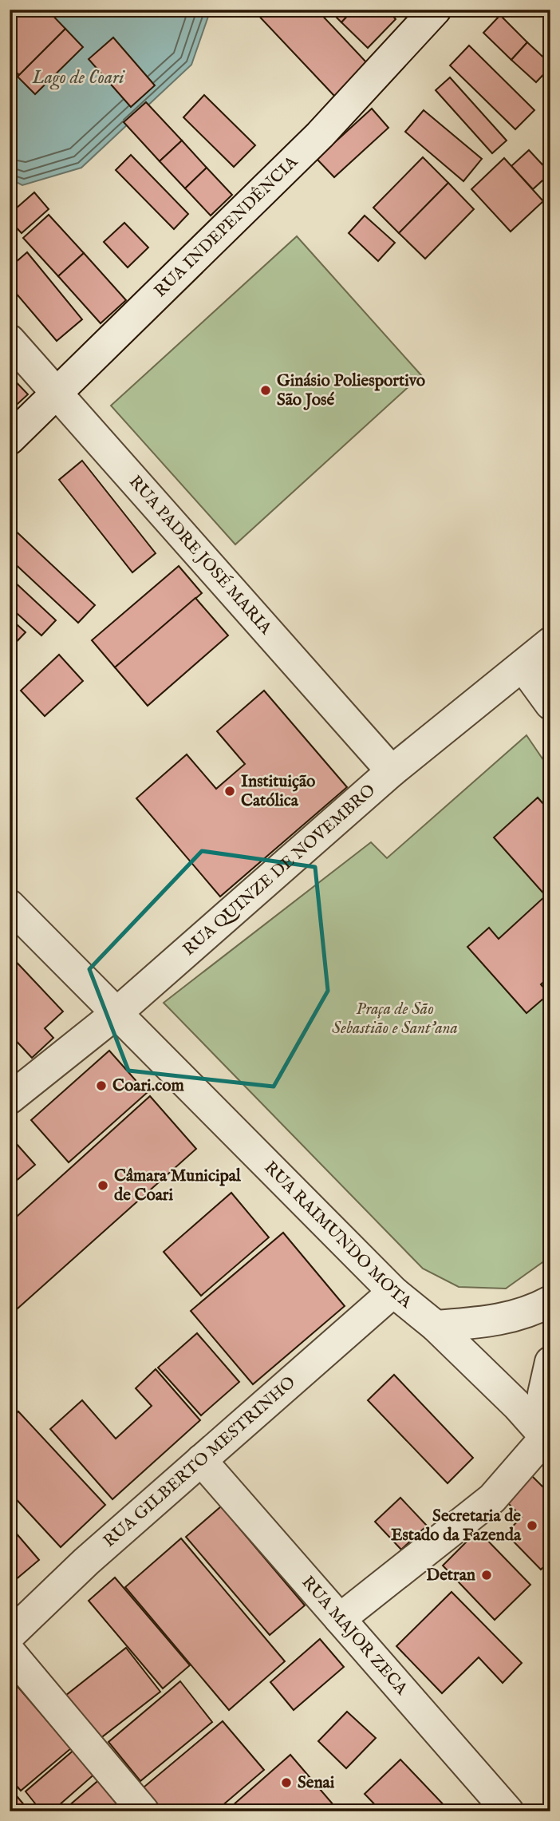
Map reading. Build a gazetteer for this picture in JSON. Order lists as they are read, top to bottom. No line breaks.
{"streets":{"street":["RUA INDEPENDÊNCIA","RUA PADRE JOSÉ MARIA","RUA QUINZE DE NOVEMBRO","RUA RAIMUNDO MOTA","RUA GILBERTO MESTRINHO","RUA MAJOR ZECA"]},"crossings":[["RUA INDEPENDÊNCIA","RUA PADRE JOSÉ MARIA"],["RUA PADRE JOSÉ MARIA","RUA QUINZE DE NOVEMBRO"],["RUA QUINZE DE NOVEMBRO","RUA RAIMUNDO MOTA"],["RUA RAIMUNDO MOTA","RUA GILBERTO MESTRINHO"],["RUA GILBERTO MESTRINHO","RUA MAJOR ZECA"]],"water":["Lago de Coari"],"parks":["Praça de São Sebastião e Sant'ana"],"places":["Ginásio Poliesportivo São José","Instituição Católica","Coari.com","Câmara Municipal de Coari","Secretaria de Estado da Fazenda","Detran","Senai"]}
